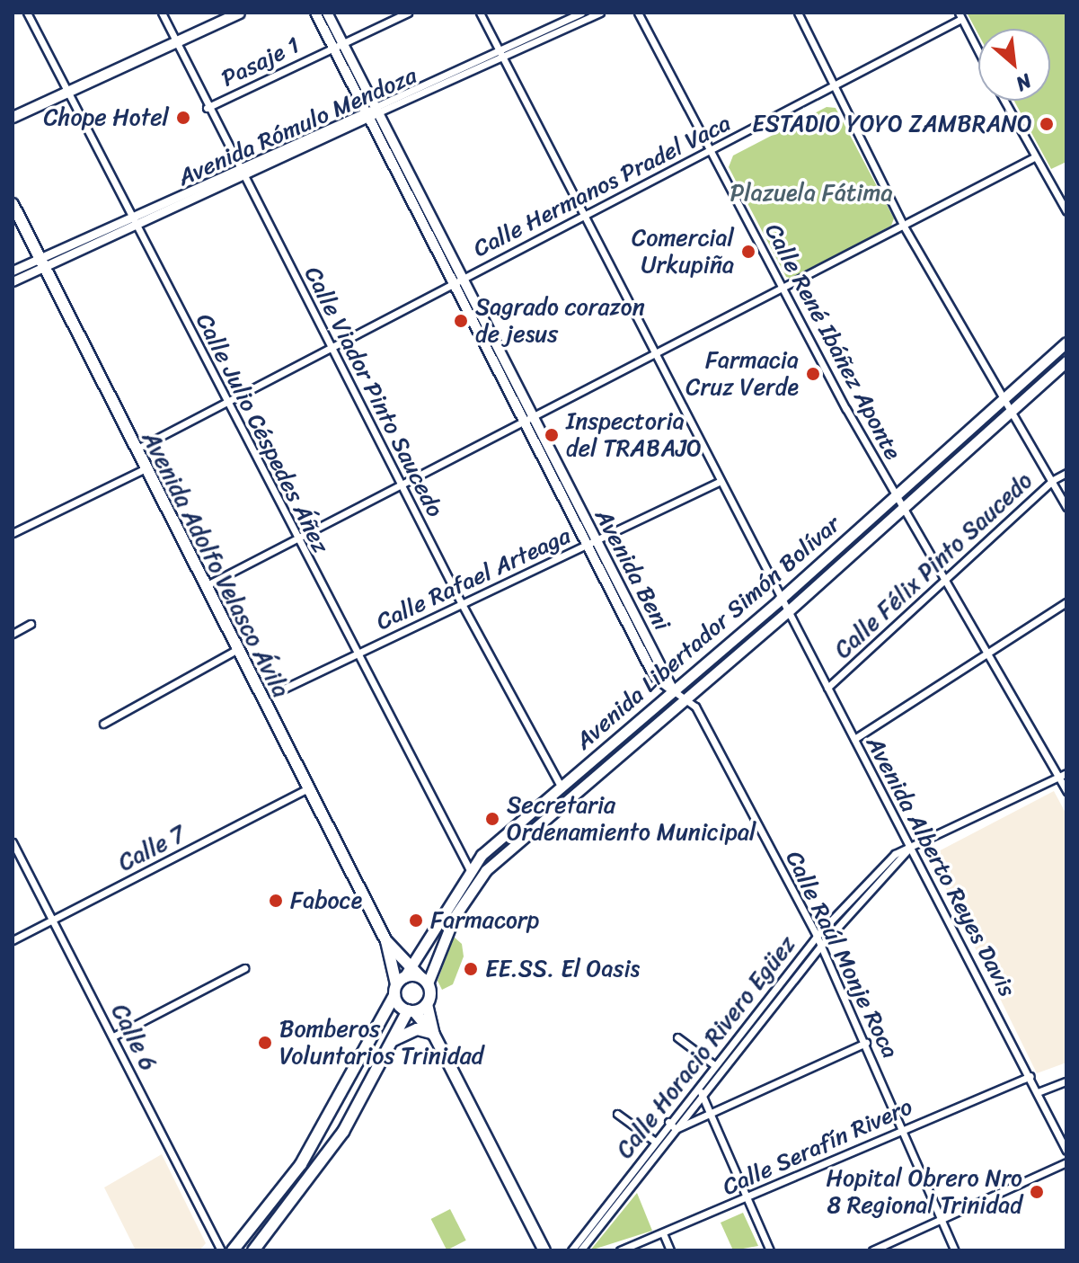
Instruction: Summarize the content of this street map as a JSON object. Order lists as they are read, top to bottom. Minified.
{"streets":{"highway":["Avenida Adolfo Velasco Ávila"],"main road":["Avenida Beni","Avenida Libertador Simón Bolívar"],"street":["Pasaje 1","Avenida Rómulo Mendoza","Calle Hermanos Pradel Vaca","Calle René Ibáñez Aponte","Calle Viador Pinto Saucedo","Calle Julio Céspedes Áñez","Calle Félix Pinto Saucedo","Calle Rafael Arteaga","Calle 7","Avenida Alberto Reyes Davis","Calle Raúl Monje Roca","Calle 6","Calle Horacio Rivero Egüez","Calle Serafín Rivero"]},"crossings":[["Pasaje 1","Calle Viador Pinto Saucedo"],["Pasaje 1","Avenida Beni"],["Avenida Rómulo Mendoza","Calle Viador Pinto Saucedo"],["Avenida Rómulo Mendoza","Calle Julio Céspedes Áñez"],["Avenida Rómulo Mendoza","Avenida Adolfo Velasco Ávila"],["Avenida Rómulo Mendoza","Avenida Beni"],["Avenida Rómulo Mendoza","Avenida Alberto Reyes Davis"],["Calle Hermanos Pradel Vaca","Calle René Ibáñez Aponte"],["Calle Hermanos Pradel Vaca","Calle Viador Pinto Saucedo"],["Calle Hermanos Pradel Vaca","Calle Julio Céspedes Áñez"],["Calle Hermanos Pradel Vaca","Avenida Adolfo Velasco Ávila"],["Calle Hermanos Pradel Vaca","Avenida Beni"],["Calle Hermanos Pradel Vaca","Avenida Alberto Reyes Davis"],["Calle René Ibáñez Aponte","Calle Félix Pinto Saucedo"],["Calle René Ibáñez Aponte","Avenida Libertador Simón Bolívar"],["Calle René Ibáñez Aponte","Calle Horacio Rivero Egüez"],["Calle Viador Pinto Saucedo","Calle Rafael Arteaga"],["Calle Viador Pinto Saucedo","Avenida Libertador Simón Bolívar"],["Calle Julio Céspedes Áñez","Calle Rafael Arteaga"],["Calle Julio Céspedes Áñez","Avenida Libertador Simón Bolívar"],["Avenida Adolfo Velasco Ávila","Avenida Libertador Simón Bolívar"],["Avenida Adolfo Velasco Ávila","Calle 7"],["Calle Félix Pinto Saucedo","Avenida Alberto Reyes Davis"],["Avenida Beni","Calle Rafael Arteaga"],["Avenida Beni","Avenida Libertador Simón Bolívar"],["Calle Rafael Arteaga","Avenida Alberto Reyes Davis"],["Avenida Libertador Simón Bolívar","Avenida Alberto Reyes Davis"],["Avenida Libertador Simón Bolívar","Calle Raúl Monje Roca"],["Calle 7","Calle 6"],["Avenida Alberto Reyes Davis","Calle Horacio Rivero Egüez"],["Avenida Alberto Reyes Davis","Calle Serafín Rivero"],["Calle Raúl Monje Roca","Calle Horacio Rivero Egüez"],["Calle Raúl Monje Roca","Calle Serafín Rivero"]],"parks":["Plazuela Fátima"],"places":["Chope Hotel","ESTADIO YOYO ZAMBRANO","Comercial Urkupiña","Sagrado corazon de jesus","Farmacia Cruz Verde","Inspectoria del TRABAJO","Secretaria Ordenamiento Municipal","Faboce","Farmacorp","EE.SS. El Oasis","Bomberos Voluntarios Trinidad","Hopital Obrero Nro 8 Regional Trinidad"],"north":"bottom right"}
